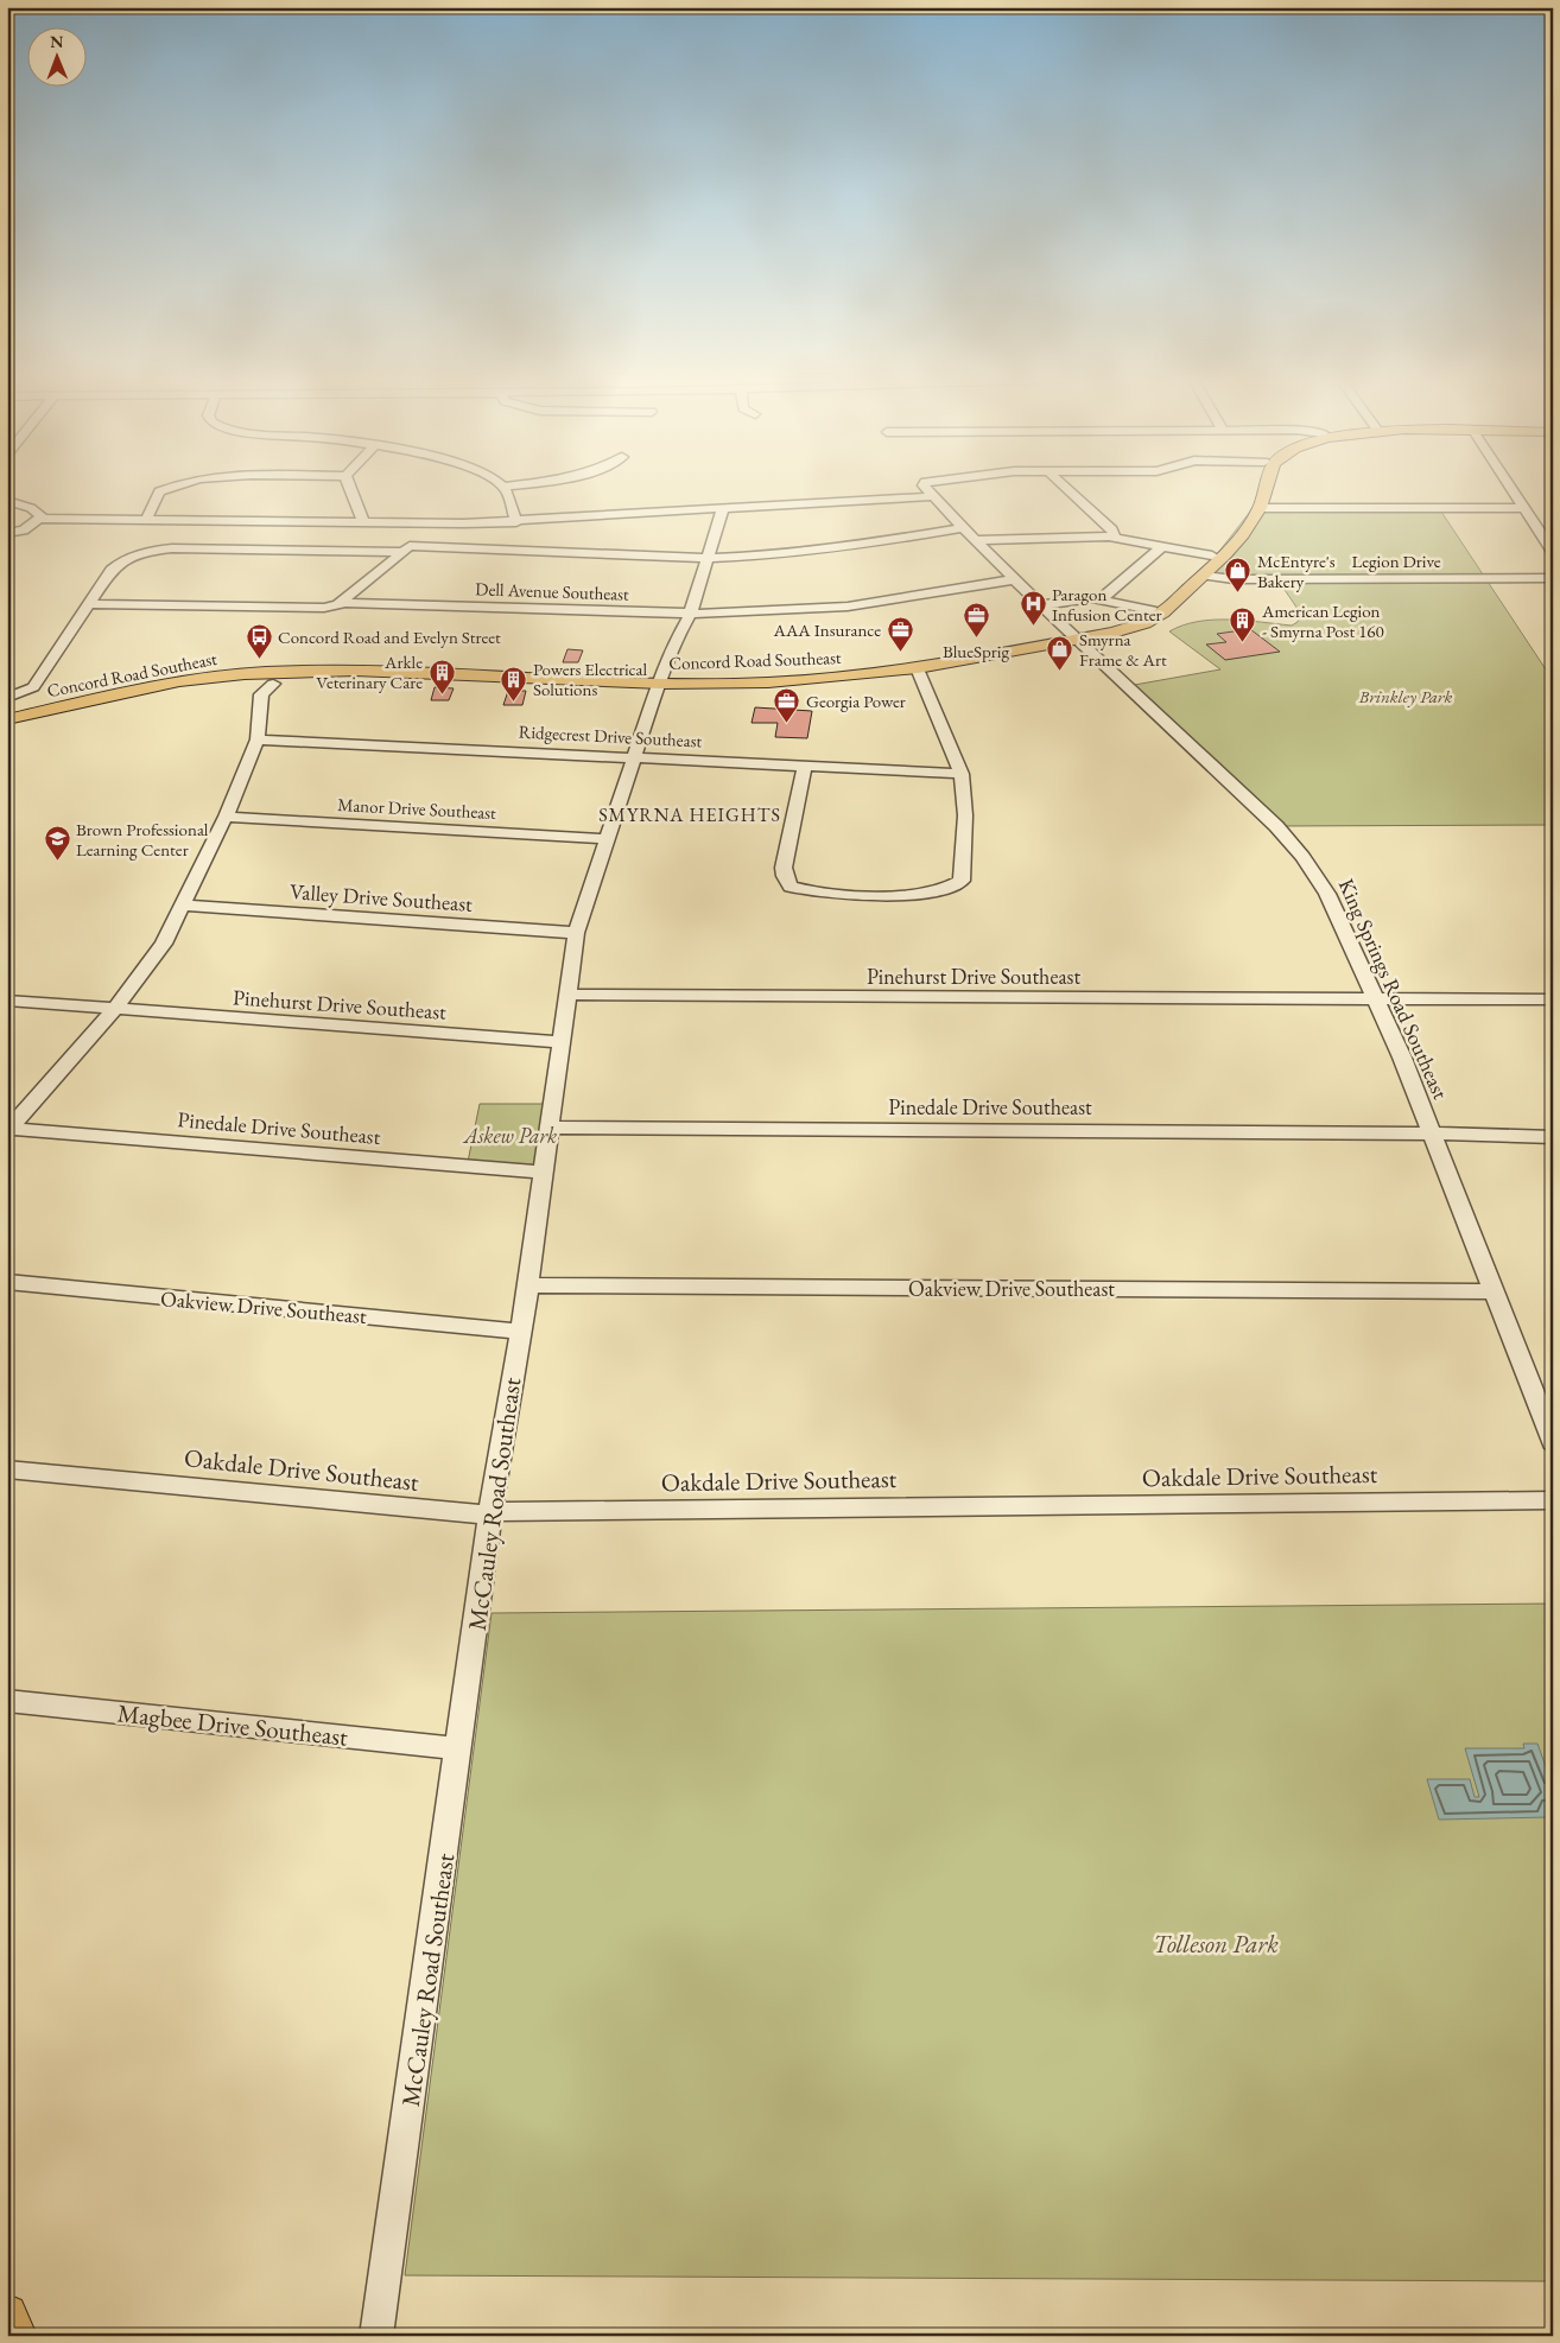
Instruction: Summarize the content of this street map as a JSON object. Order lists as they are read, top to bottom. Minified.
{"streets":{"main road":["Concord Road Southeast"],"street":["Legion Drive","Dell Avenue Southeast","Ridgecrest Drive Southeast","Manor Drive Southeast","Valley Drive Southeast","Pinehurst Drive Southeast","King Springs Road Southeast","Pinedale Drive Southeast","Oakview Drive Southeast","Oakdale Drive Southeast","McCauley Road Southeast","Magbee Drive Southeast"]},"crossings":[["Legion Drive","Concord Road Southeast"],["Dell Avenue Southeast","McCauley Road Southeast"],["Concord Road Southeast","King Springs Road Southeast"],["Concord Road Southeast","McCauley Road Southeast"],["Ridgecrest Drive Southeast","McCauley Road Southeast"],["Manor Drive Southeast","McCauley Road Southeast"],["Valley Drive Southeast","McCauley Road Southeast"],["Pinehurst Drive Southeast","King Springs Road Southeast"],["Pinehurst Drive Southeast","McCauley Road Southeast"],["King Springs Road Southeast","Pinedale Drive Southeast"],["King Springs Road Southeast","Oakview Drive Southeast"],["Pinedale Drive Southeast","McCauley Road Southeast"],["Oakview Drive Southeast","McCauley Road Southeast"],["Oakdale Drive Southeast","McCauley Road Southeast"],["McCauley Road Southeast","Magbee Drive Southeast"]],"districts":["SMYRNA HEIGHTS"],"parks":["Brinkley Park","Askew Park","Tolleson Park"],"places":{"shop":["McEntyre's Bakery","Smyrna Frame & Art"],"hospital":["Paragon Infusion Center"],"office":["BlueSprig","AAA Insurance","Georgia Power"],"building":["American Legion - Smyrna Post 160","Arkle Veterinary Care","Powers Electrical Solutions"],"bus stop":["Concord Road and Evelyn Street"],"school or university":["Brown Professional Learning Center"]},"north":"top"}
